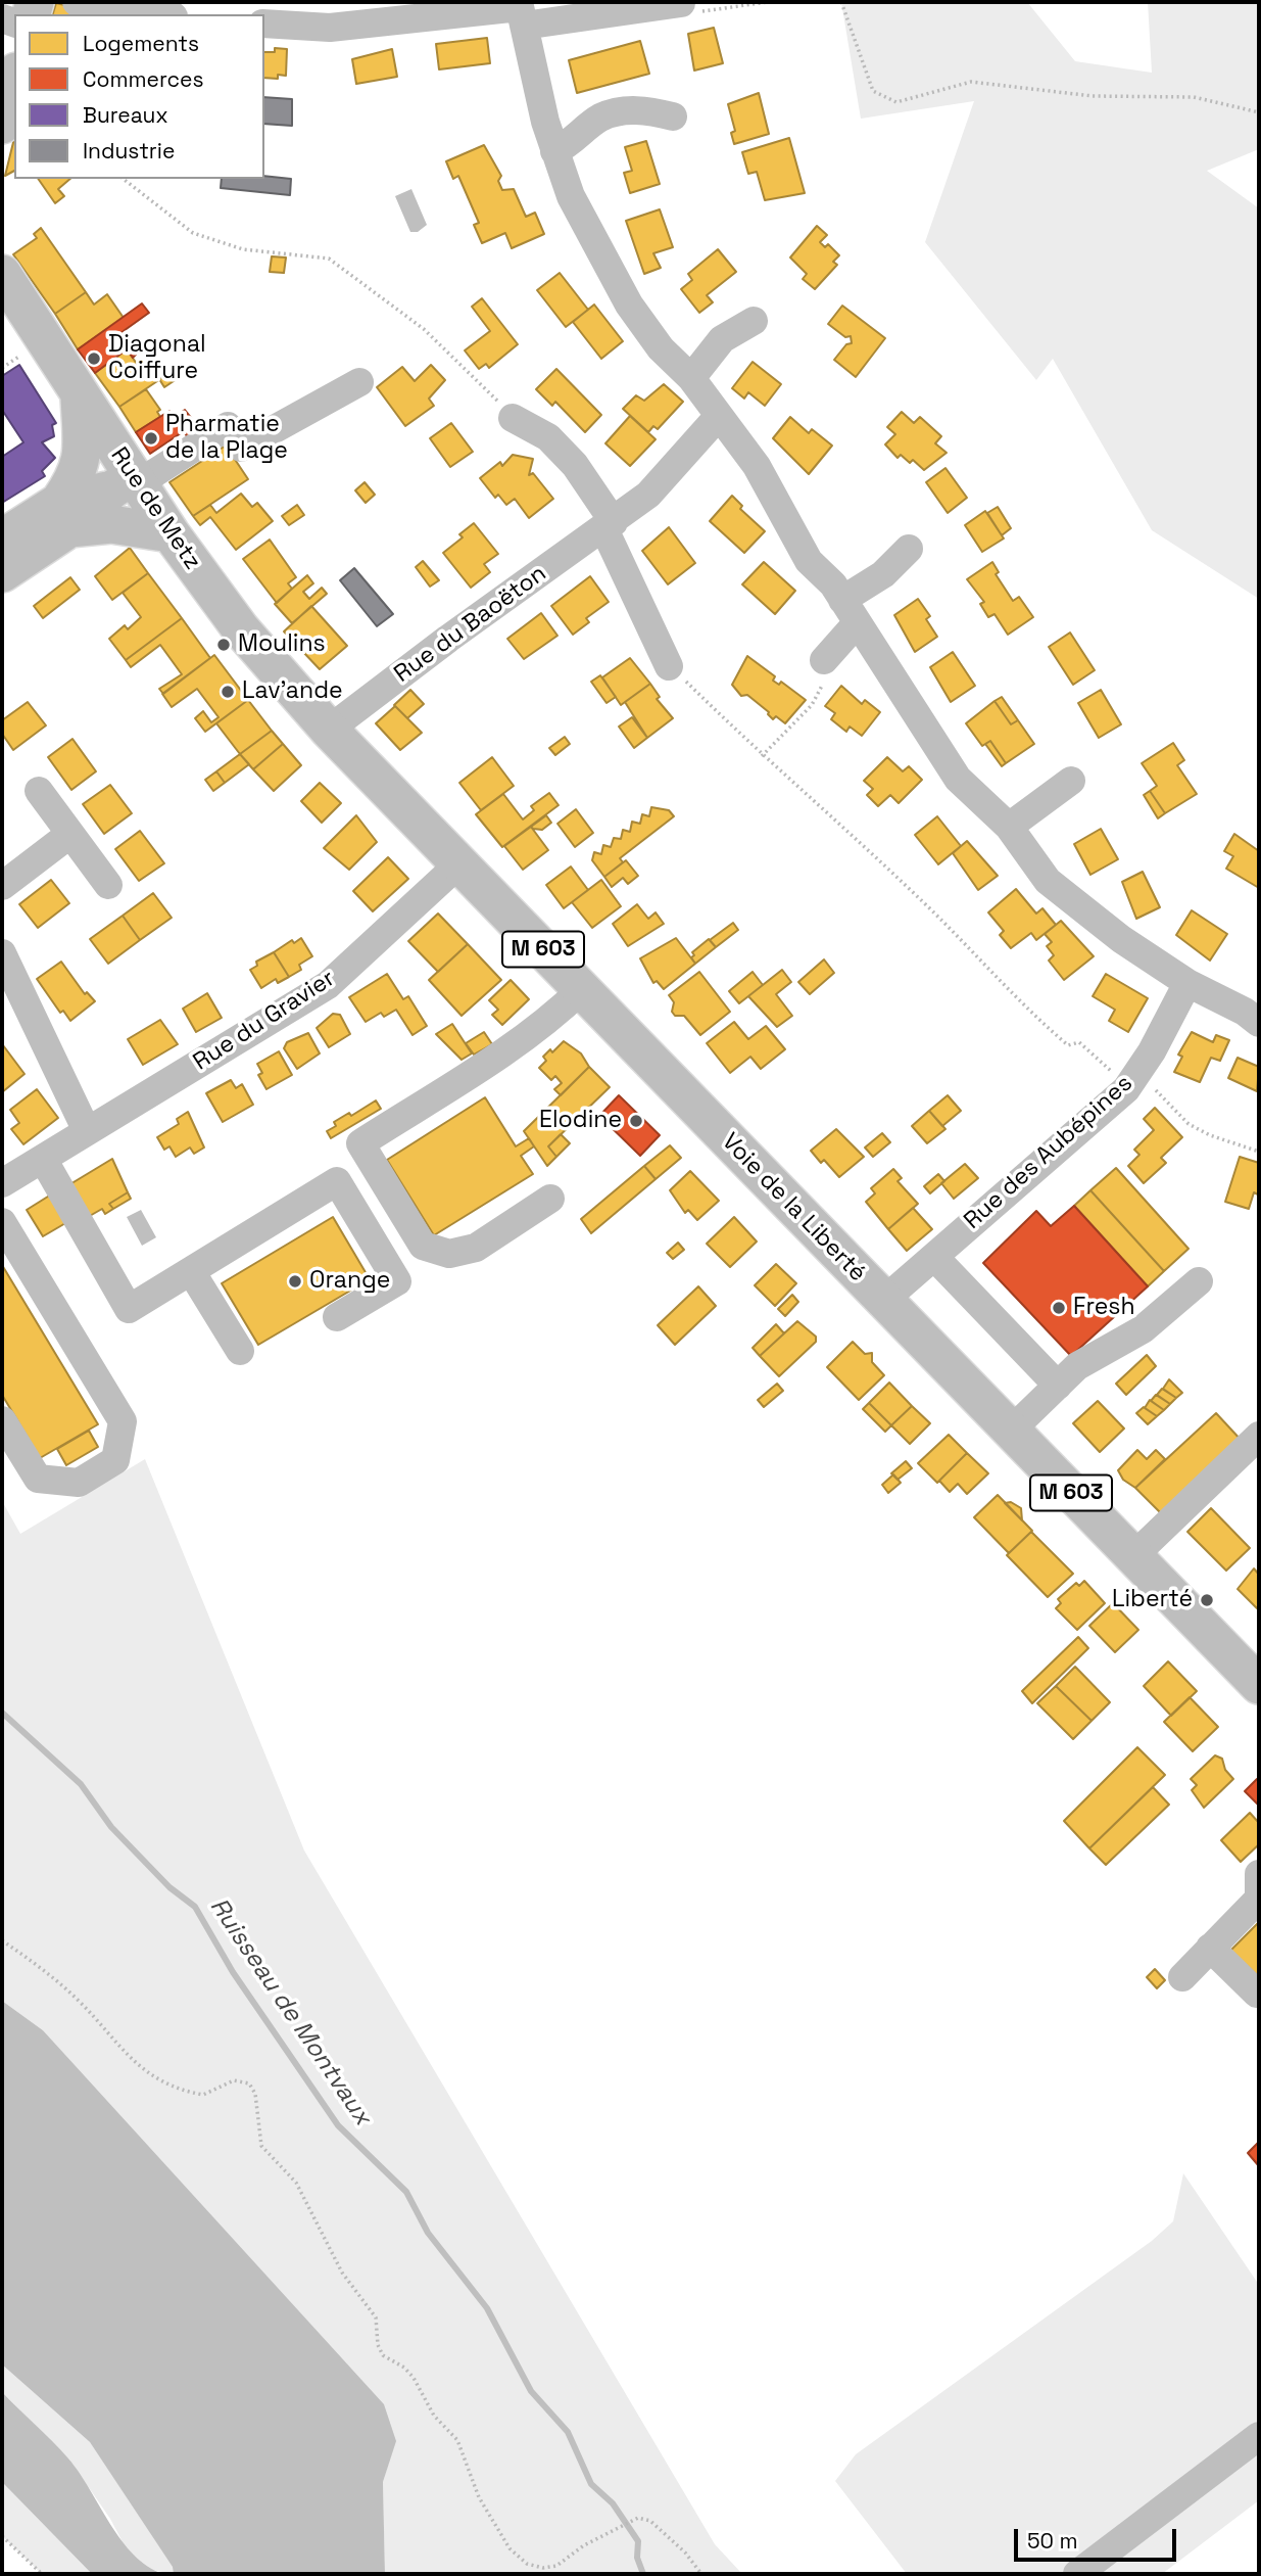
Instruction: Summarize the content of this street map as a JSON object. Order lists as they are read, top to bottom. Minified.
{"streets":{"main road":["Rue de Metz","M 603","Voie de la Liberté"],"street":["Rue du Baoëton","Rue du Gravier","Rue des Aubépines"]},"crossings":[["Rue de Metz","Rue du Baoëton"],["Rue de Metz","Voie de la Liberté"],["Rue du Baoëton","Voie de la Liberté"],["Rue du Gravier","Voie de la Liberté"],["Rue des Aubépines","Voie de la Liberté"]],"water":["Ruisseau de Montvaux"],"places":["Diagonal Coiffure","Pharmatie de la Plage","Moulins","Lav'ande","Elodine","Orange","Fresh","Liberté"],"legend":["Logements","Commerces","Bureaux","Industrie"],"scale_bar":"50 m"}
